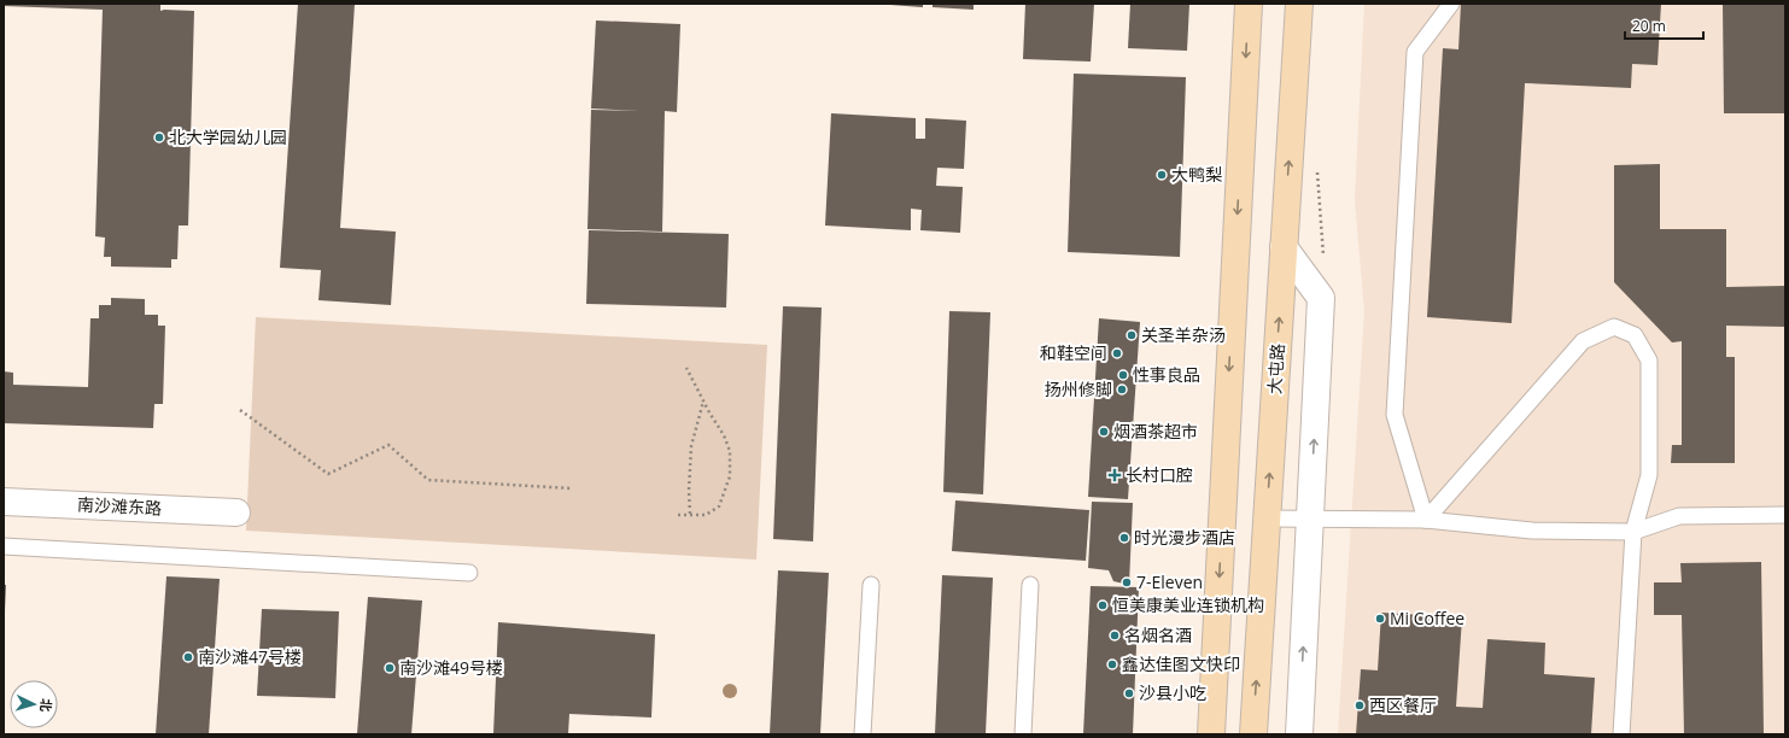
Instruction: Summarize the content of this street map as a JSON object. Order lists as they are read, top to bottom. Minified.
{"streets":{"main road":["大屯路"],"street":["南沙滩东路"]},"places":{"other":["北大学园幼儿园","大鸭梨","关圣羊杂汤","和鞋空间","性事良品","扬州修脚","烟酒茶超市","时光漫步酒店","7-Eleven","恒美康美业连锁机构","Mi Coffee","名烟名酒","南沙滩47号楼","鑫达佳图文快印","南沙滩49号楼","沙县小吃","西区餐厅"],"health":["长村口腔"]},"scale_bar":"20 m","north":"right"}
